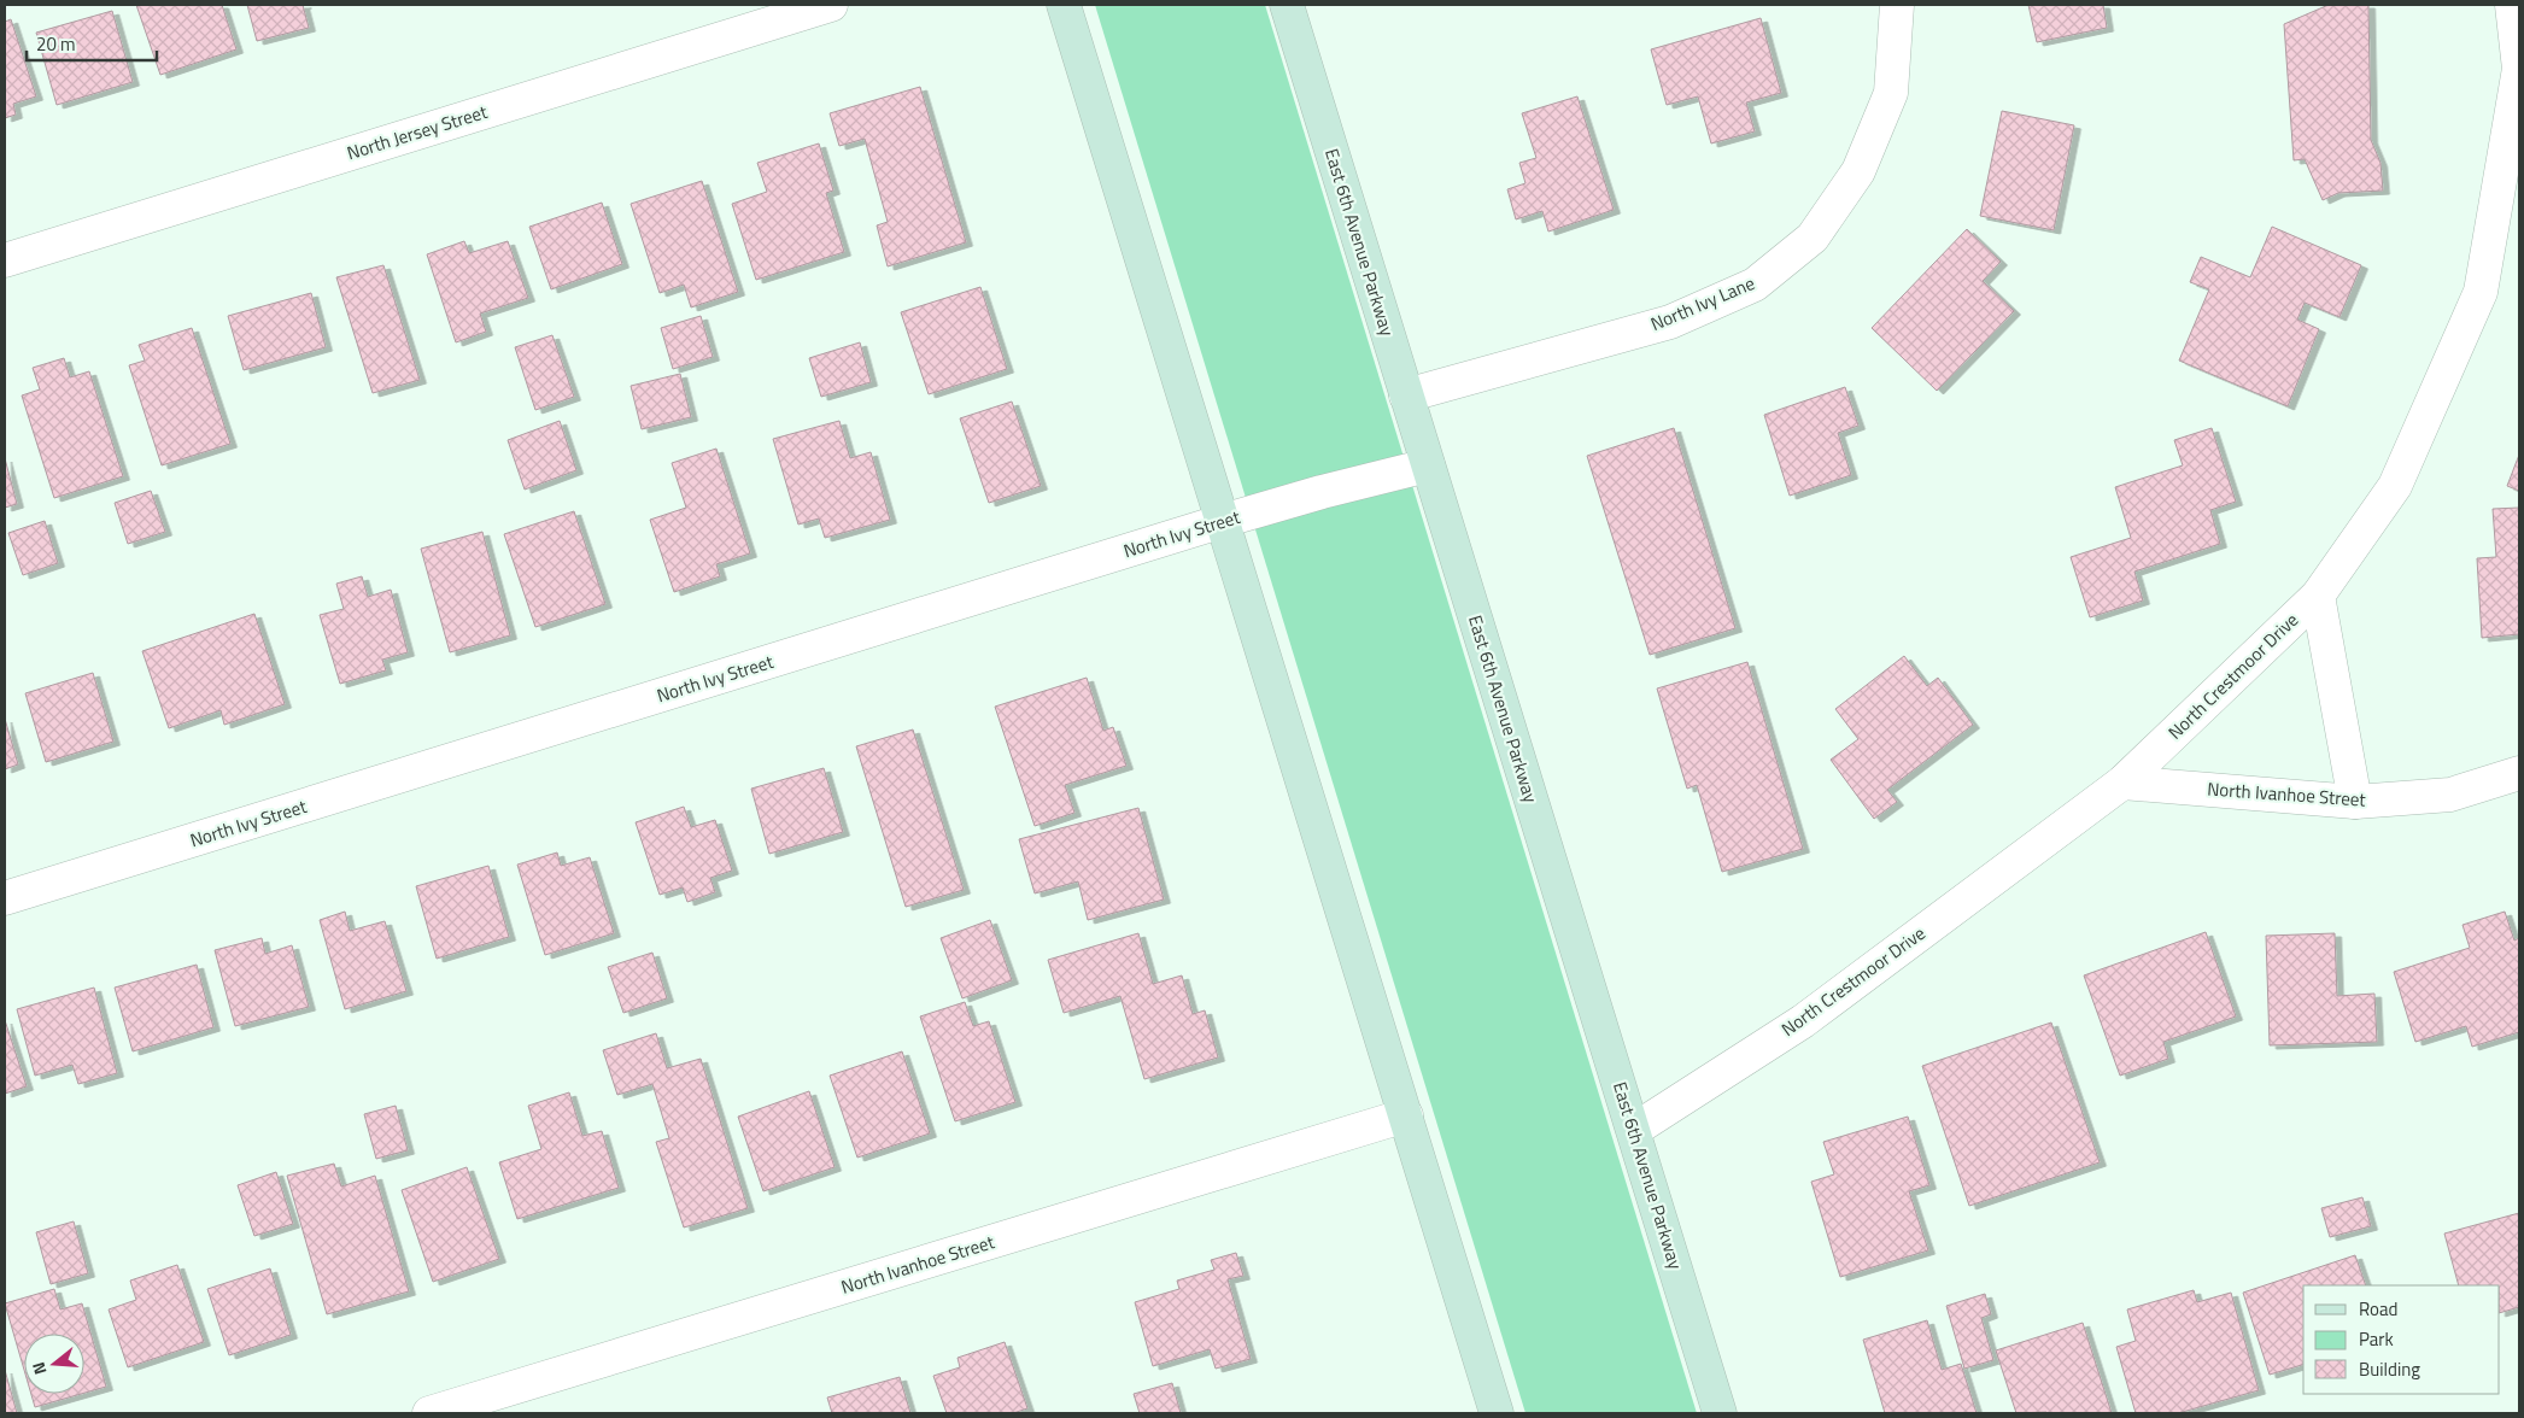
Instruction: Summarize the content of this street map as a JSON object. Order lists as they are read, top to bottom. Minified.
{"streets":{"main road":["East 6th Avenue Parkway"],"street":["North Jersey Street","North Ivy Lane","North Ivy Street","North Crestmoor Drive","North Ivanhoe Street"]},"crossings":[["East 6th Avenue Parkway","North Ivy Lane"],["East 6th Avenue Parkway","North Ivy Street"],["East 6th Avenue Parkway","North Crestmoor Drive"],["North Crestmoor Drive","North Ivanhoe Street"]],"legend":["Road","Park","Building"],"scale_bar":"20 m","north":"left"}
